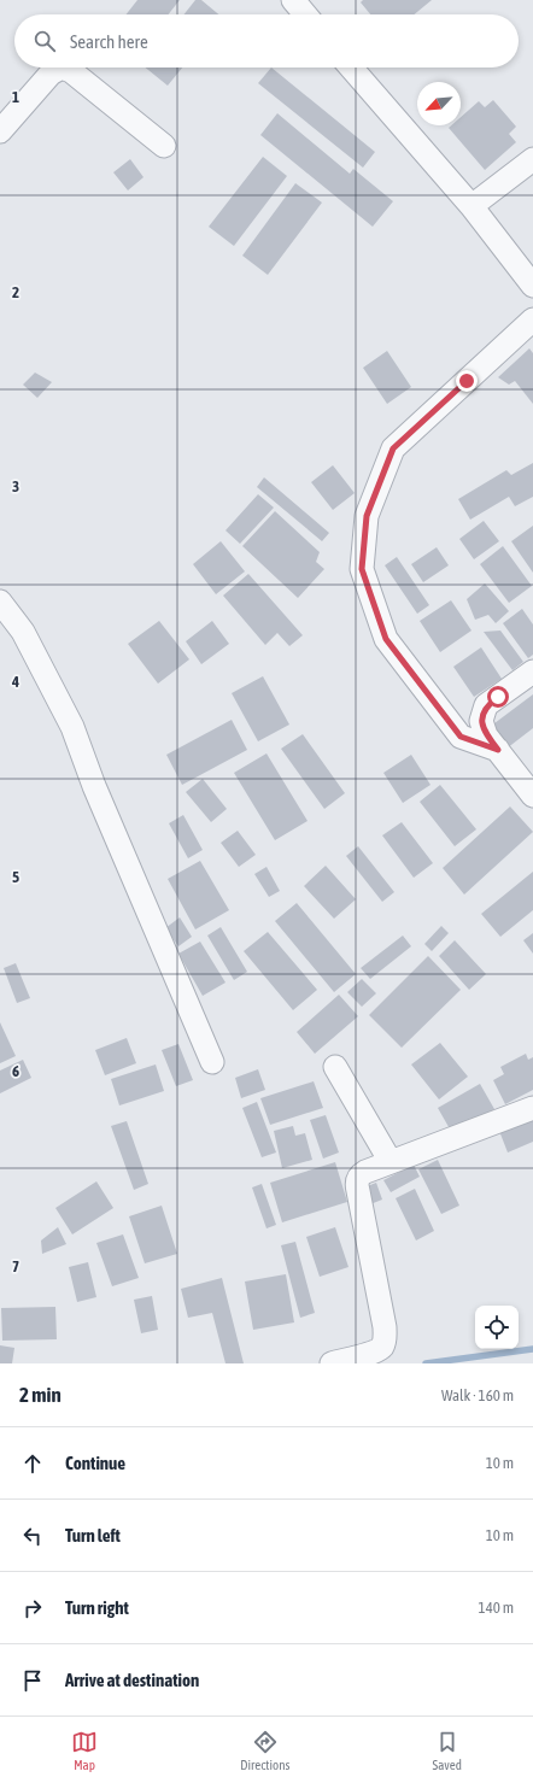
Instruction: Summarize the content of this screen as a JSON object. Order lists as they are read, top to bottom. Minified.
{"north":"bottom left","page":{"search":"Search here","heading":["2 min","Walk · 160 m"],"list":[["Continue","10 m"],["Turn left","10 m"],["Turn right","140 m"],"Arrive at destination"],"nav":["Map","Directions","Saved"]},"grid":{"rows":["1","2","3","4","5","6","7"]}}
